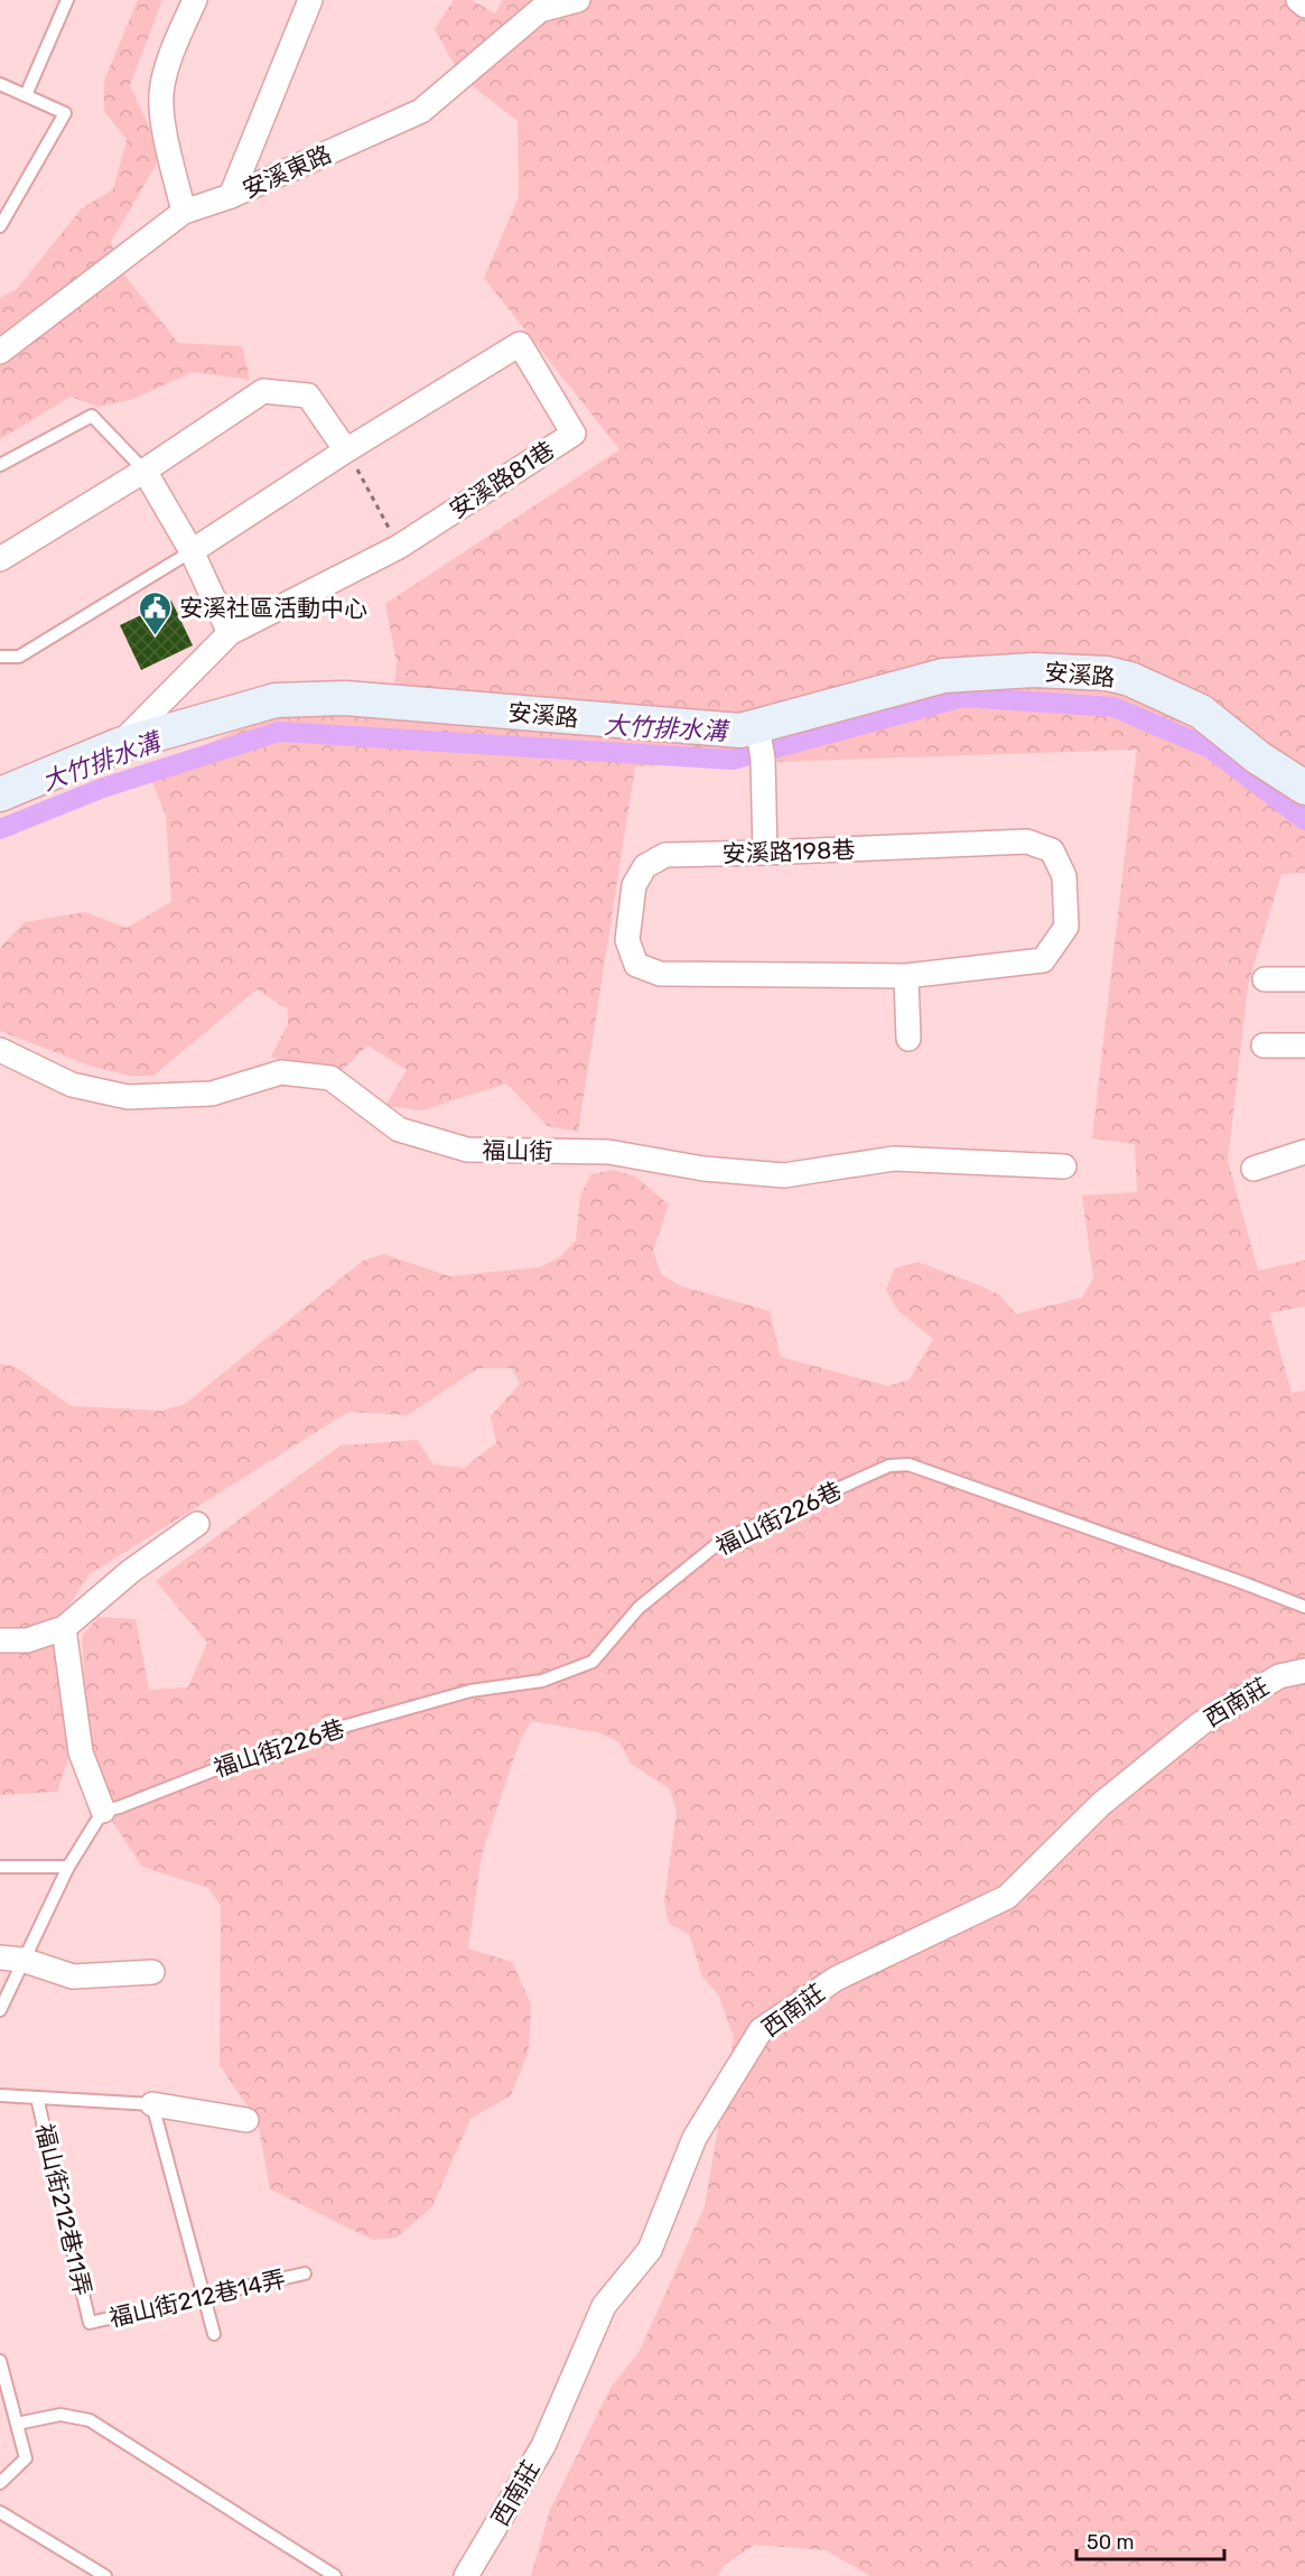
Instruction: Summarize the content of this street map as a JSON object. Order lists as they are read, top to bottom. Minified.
{"streets":{"street":["安溪東路","安溪路81巷","安溪路","安溪路198巷","福山街","西南莊"],"lane":["福山街226巷","福山街212巷11弄","福山街212巷14弄"]},"crossings":[["安溪路81巷","安溪路"],["福山街212巷11弄","福山街212巷14弄"]],"water":["大竹排水溝"],"places":{"public building":["安溪社區活動中心"]},"scale_bar":"50 m"}
